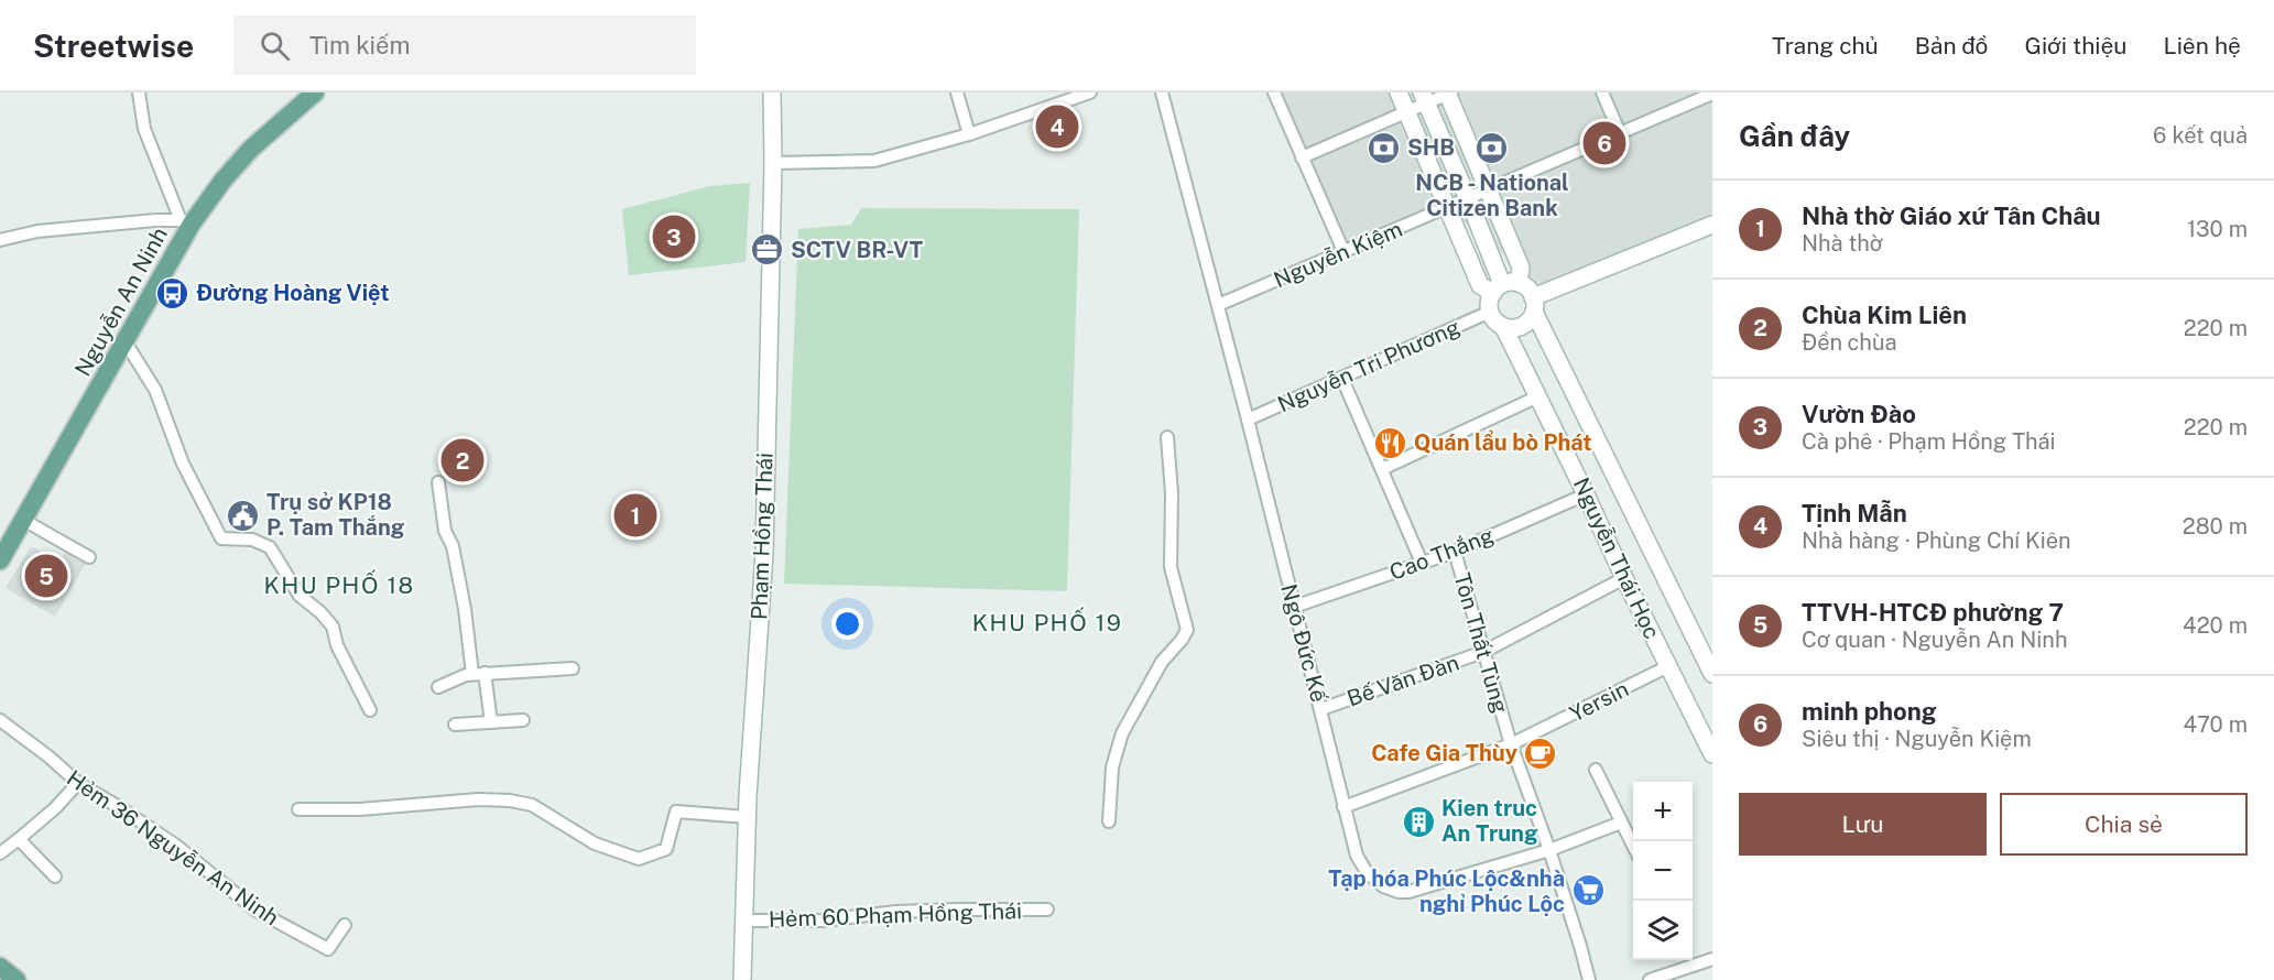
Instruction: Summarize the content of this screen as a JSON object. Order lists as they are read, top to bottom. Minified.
{"streets":{"main road":["Nguyễn An Ninh","Phạm Hồng Thái","Nguyễn Thái Học"],"street":["Nguyễn Kiệm","Nguyễn Tri Phương","Cao Thắng","Ngô Đức Kế","Tôn Thất Tùng","Bế Văn Đàn","Yersin","Hẻm 36 Nguyễn An Ninh","Hẻm 60 Phạm Hồng Thái"]},"crossings":[["Nguyễn Kiệm","Ngô Đức Kế"],["Nguyễn Tri Phương","Nguyễn Thái Học"],["Nguyễn Tri Phương","Ngô Đức Kế"],["Nguyễn Tri Phương","Tôn Thất Tùng"],["Phạm Hồng Thái","Hẻm 60 Phạm Hồng Thái"],["Cao Thắng","Nguyễn Thái Học"],["Cao Thắng","Ngô Đức Kế"],["Cao Thắng","Tôn Thất Tùng"],["Nguyễn Thái Học","Bế Văn Đàn"],["Nguyễn Thái Học","Yersin"],["Ngô Đức Kế","Tôn Thất Tùng"],["Ngô Đức Kế","Bế Văn Đàn"],["Ngô Đức Kế","Yersin"],["Tôn Thất Tùng","Bế Văn Đàn"],["Tôn Thất Tùng","Yersin"]],"districts":["KHU PHỐ 18","KHU PHỐ 19"],"places":{"bank":["SHB","NCB - National Citizen Bank"],"office":["SCTV BR-VT"],"bus stop":["Đường Hoàng Việt"],"restaurant":["Quán lẩu bò Phát"],"public building":["Trụ sở KP18 P. Tam Thắng"],"cafe":["Cafe Gia Thùy"],"building":["Kien truc An Trung"],"supermarket":["Tạp hóa Phúc Lộc&nhà nghỉ Phúc Lộc"]},"page":{"header":"Streetwise","search":"Tìm kiếm","nav":["Trang chủ","Bản đồ","Giới thiệu","Liên hệ"],"heading":["Gần đây","6 kết quả"],"pins":["4","6","3","2","1","5"],"list":[{"mark":"1","name":"Nhà thờ Giáo xứ Tân Châu","note":"Nhà thờ","value":"130 m"},{"mark":"2","name":"Chùa Kim Liên","note":"Đền chùa","value":"220 m"},{"mark":"3","name":"Vườn Đào","note":"Cà phê · Phạm Hồng Thái","value":"220 m"},{"mark":"4","name":"Tịnh Mẫn","note":"Nhà hàng · Phùng Chí Kiên","value":"280 m"},{"mark":"5","name":"TTVH-HTCĐ phường 7","note":"Cơ quan · Nguyễn An Ninh","value":"420 m"},{"mark":"6","name":"minh phong","note":"Siêu thị · Nguyễn Kiệm","value":"470 m"}],"buttons":["Lưu","Chia sẻ"],"map_buttons":["+","−"]}}
